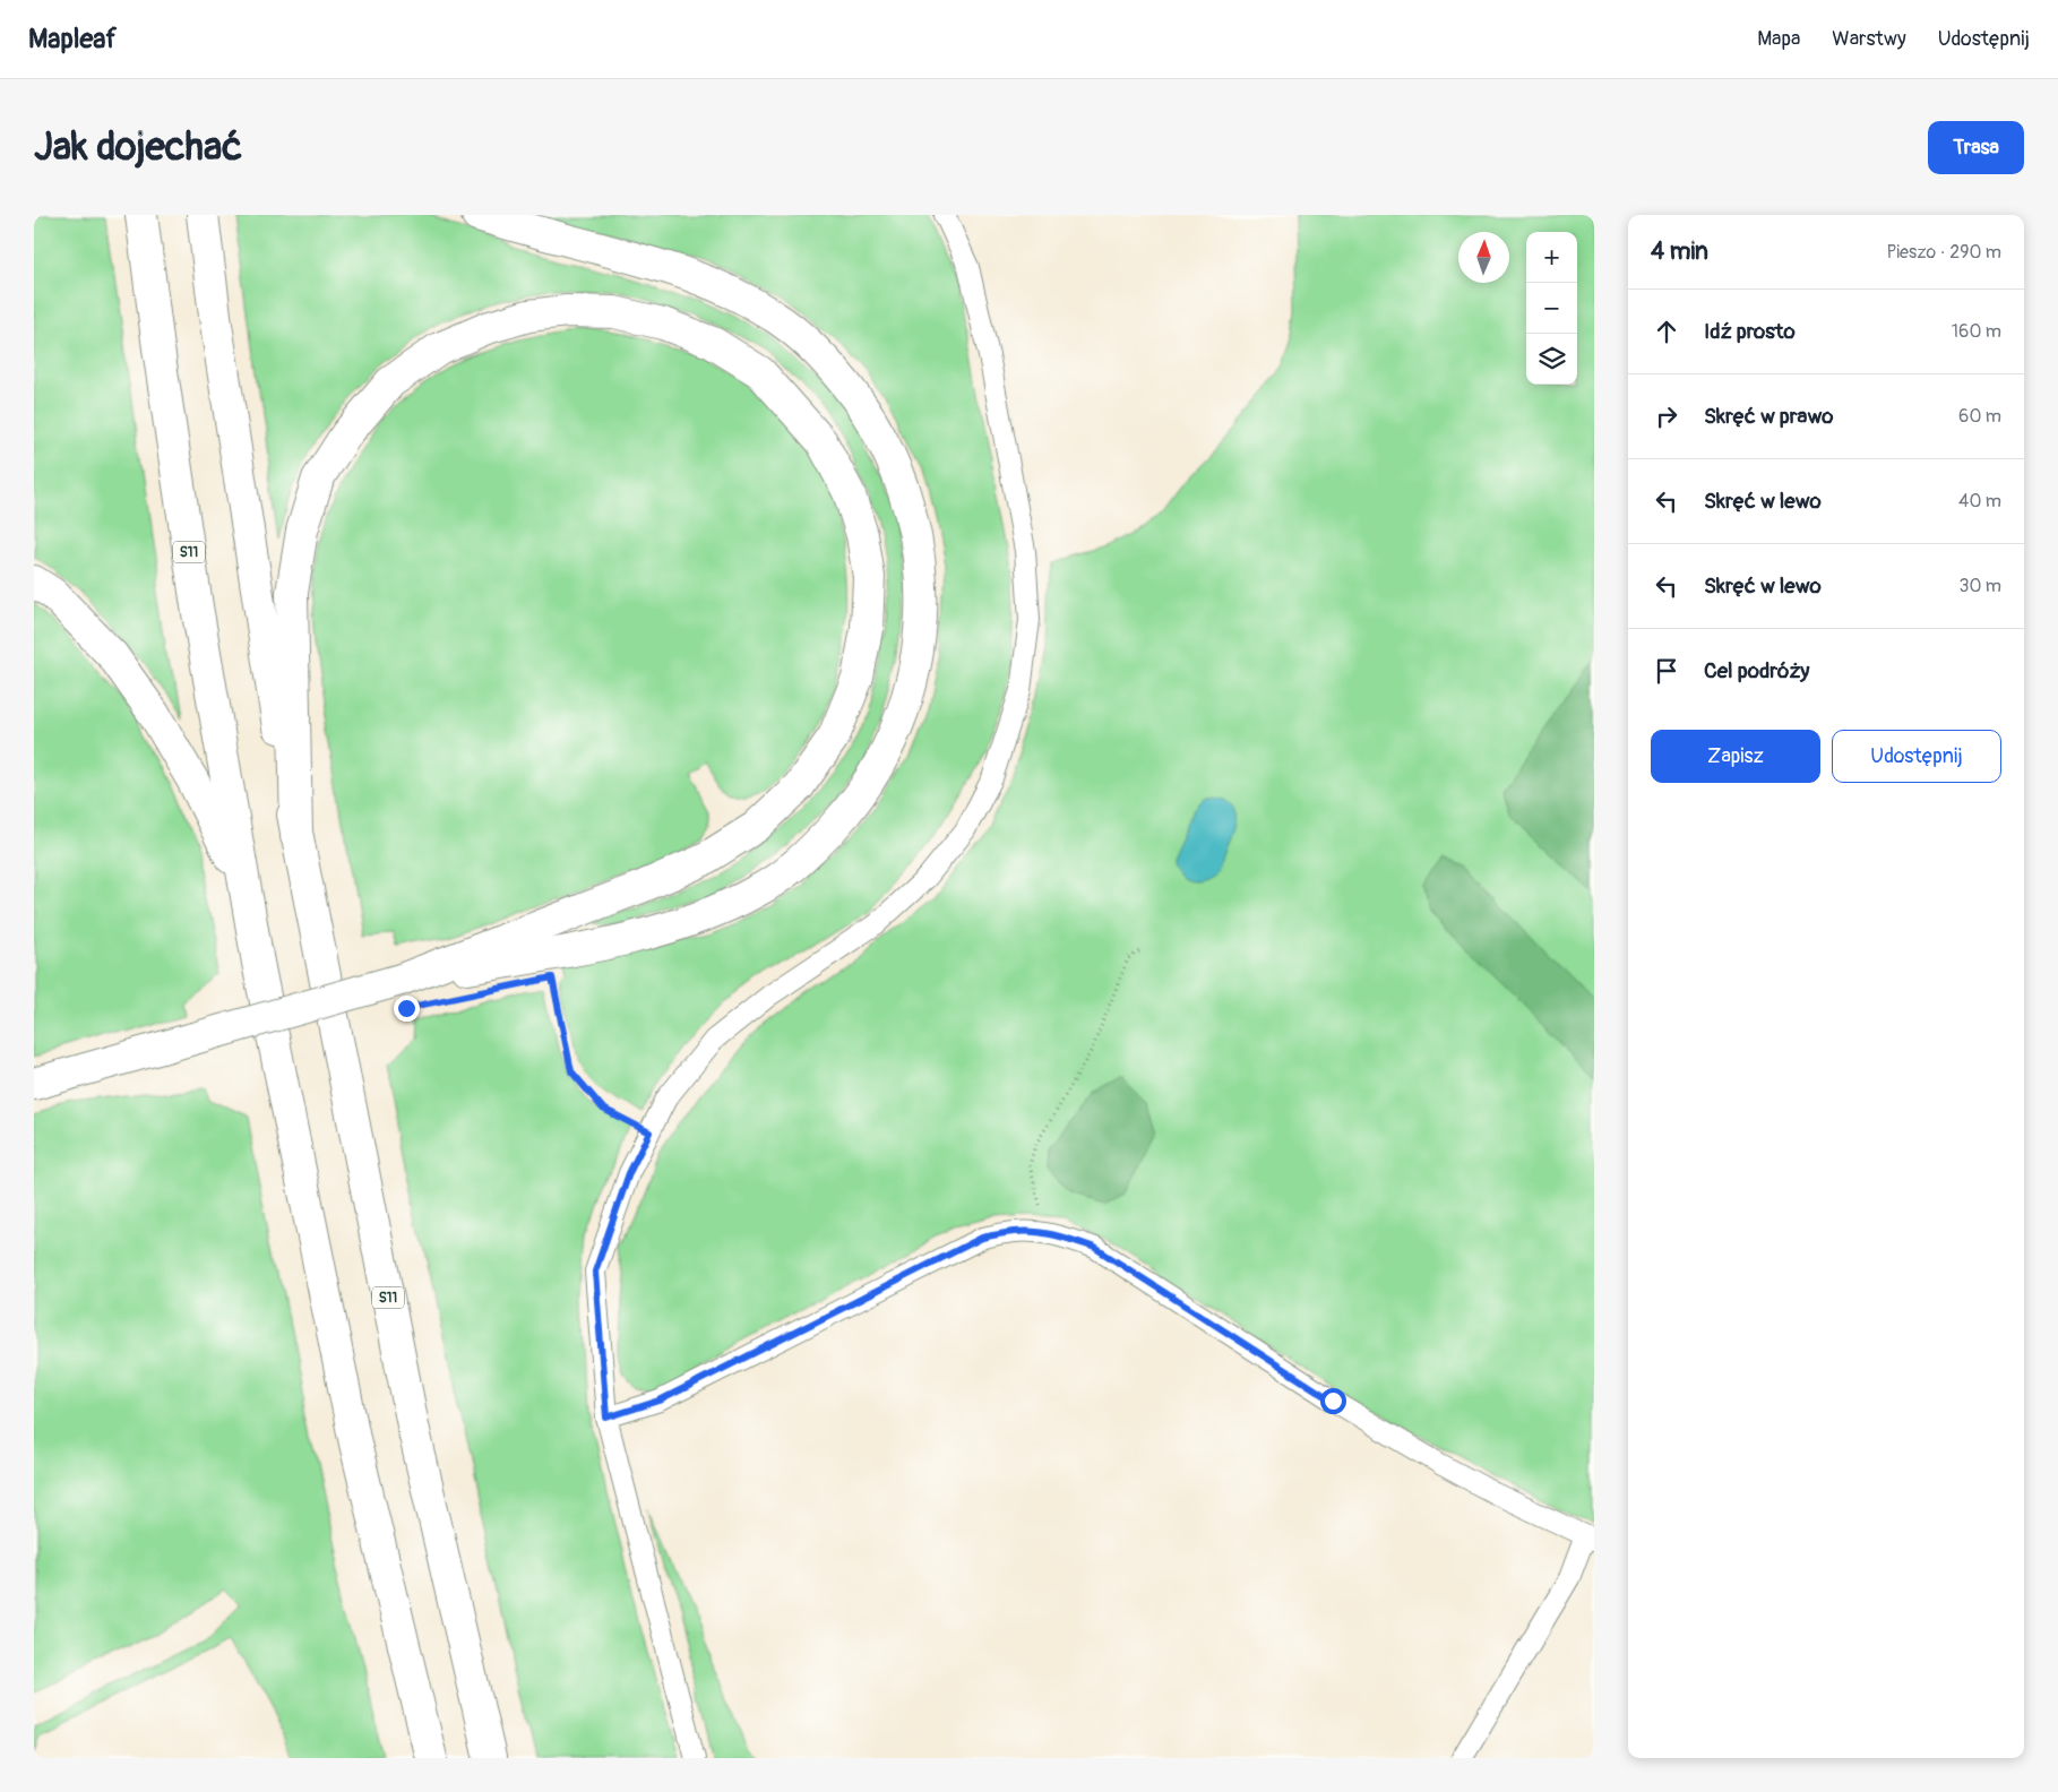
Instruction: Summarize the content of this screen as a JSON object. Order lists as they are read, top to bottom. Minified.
{"streets":{"highway":["S11"]},"north":"top","page":{"header":"Mapleaf","nav":["Mapa","Warstwy","Udostępnij"],"buttons":["Trasa",["Zapisz","Udostępnij"]],"title":"Jak dojechać","heading":["4 min","Pieszo · 290 m"],"map_buttons":["+","−"],"list":[["Idź prosto","160 m"],["Skręć w prawo","60 m"],["Skręć w lewo","40 m"],["Skręć w lewo","30 m"],"Cel podróży"]}}
